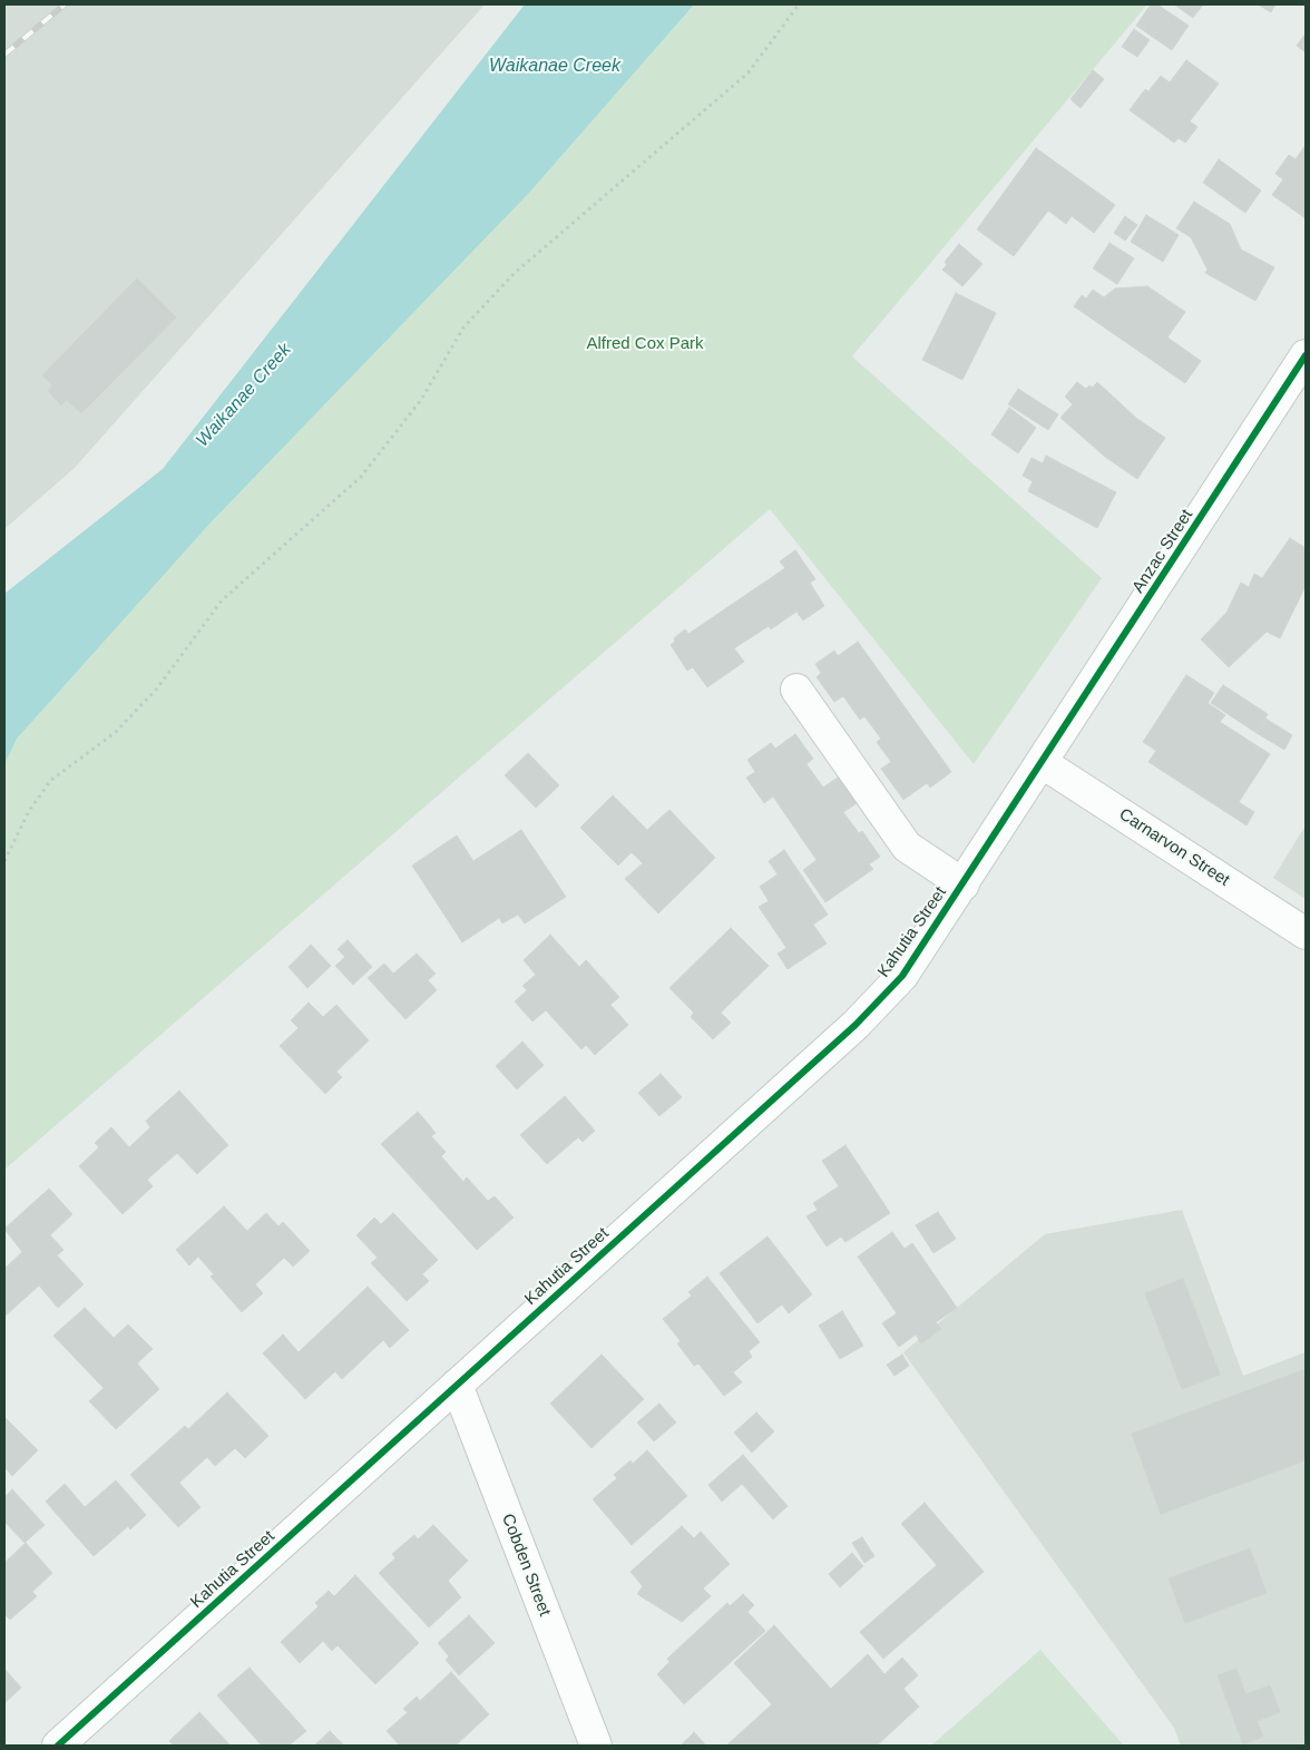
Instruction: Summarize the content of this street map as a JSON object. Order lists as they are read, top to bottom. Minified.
{"streets":{"street":["Anzac Street","Carnarvon Street","Kahutia Street","Cobden Street"]},"crossings":[["Anzac Street","Carnarvon Street"],["Anzac Street","Kahutia Street"],["Carnarvon Street","Kahutia Street"],["Kahutia Street","Cobden Street"]],"water":["Waikanae Creek"],"parks":["Alfred Cox Park"]}
